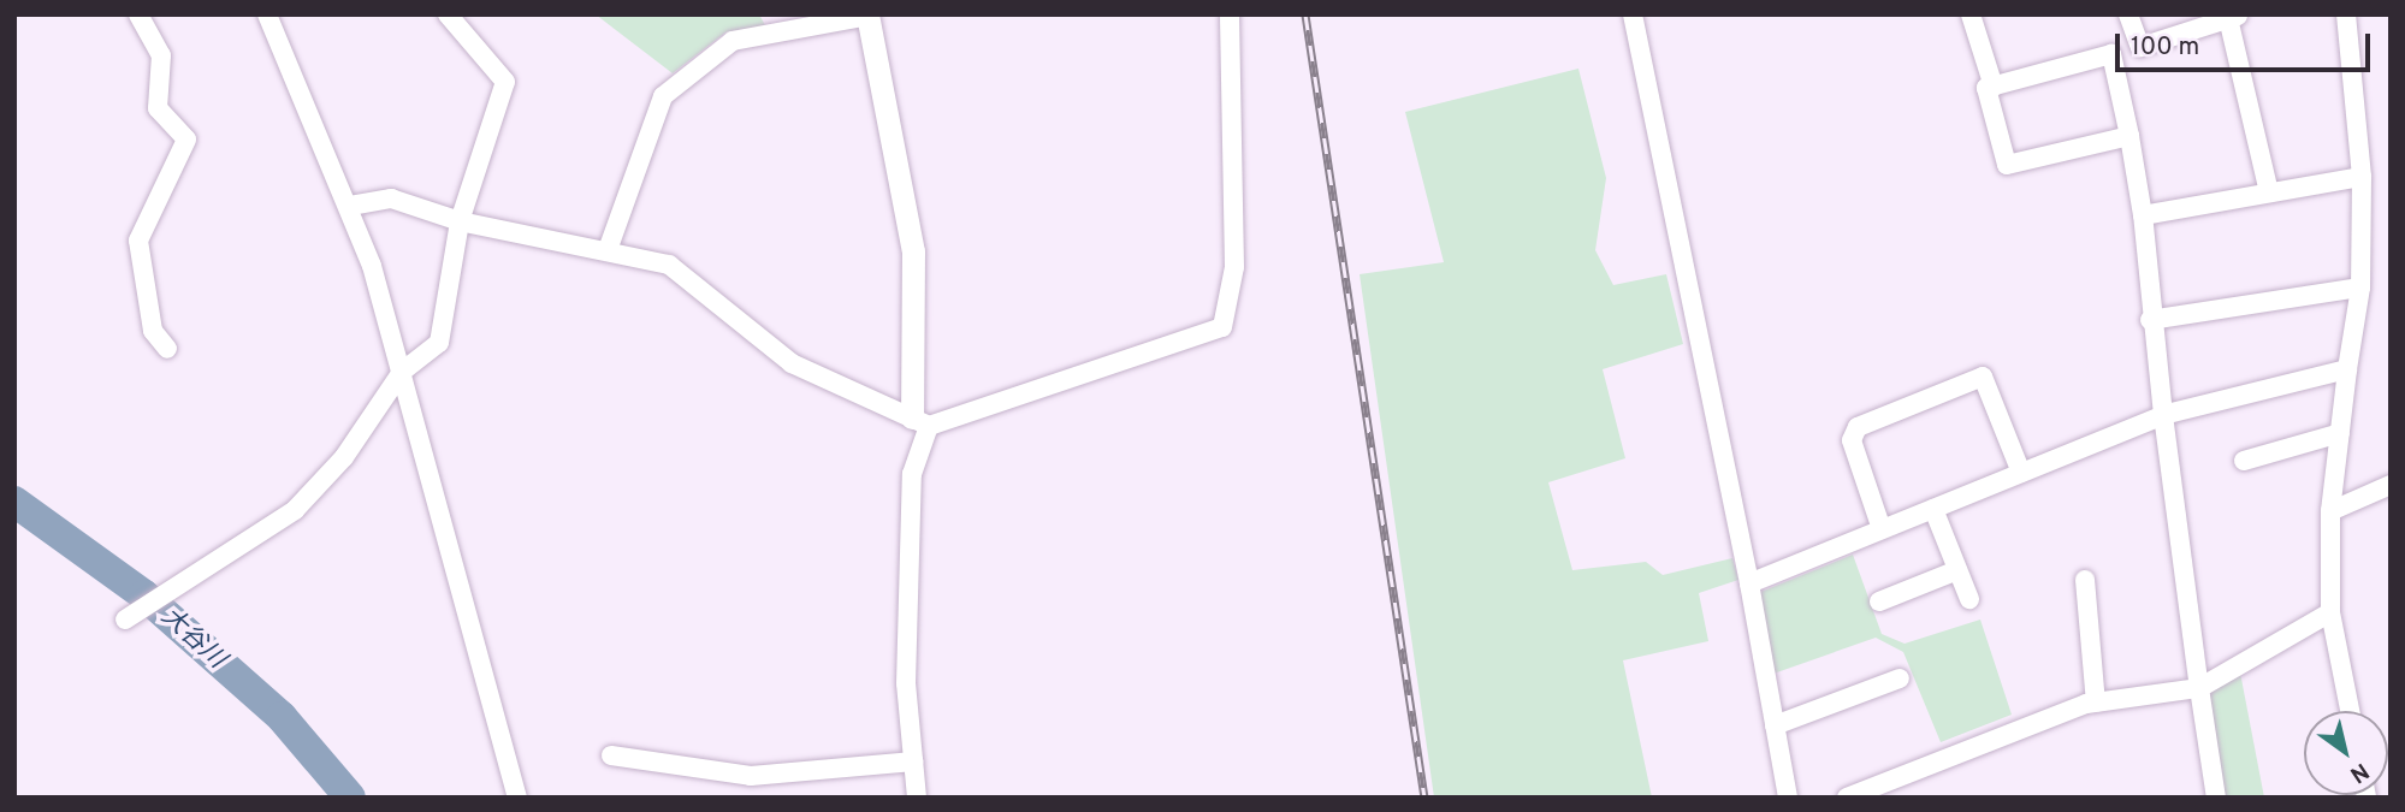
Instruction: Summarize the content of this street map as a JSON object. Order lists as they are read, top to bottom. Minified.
{"water":["大谷川"],"scale_bar":"100 m","north":"bottom right"}
